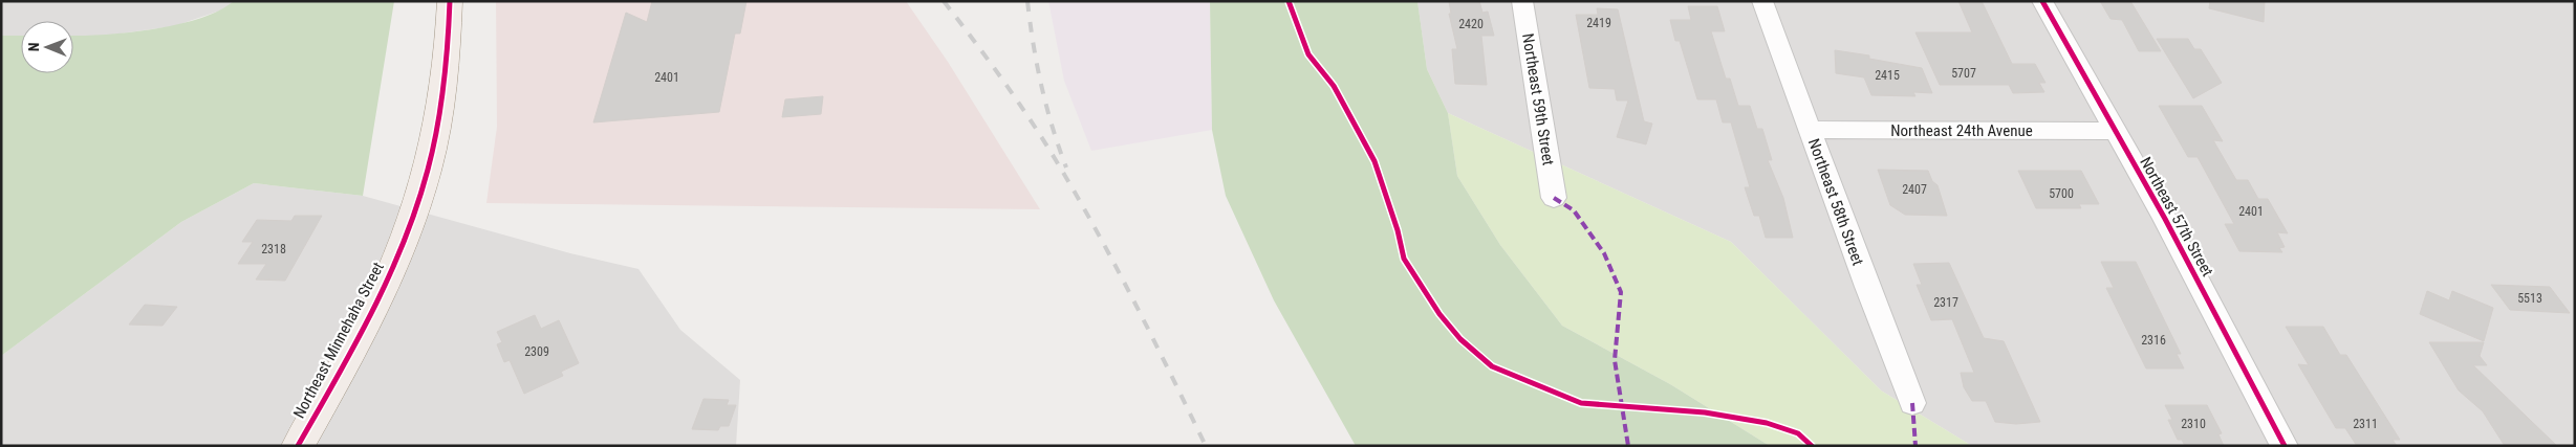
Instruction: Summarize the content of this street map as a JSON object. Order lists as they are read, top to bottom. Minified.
{"streets":{"main road":["Northeast Minnehaha Street"],"street":["Northeast 59th Street","Northeast 24th Avenue","Northeast 58th Street","Northeast 57th Street"]},"crossings":[["Northeast 24th Avenue","Northeast 58th Street"],["Northeast 24th Avenue","Northeast 57th Street"]],"house_numbers":["2419","2420","5707","2415","2401","2407","5700","2401","2318","5513","2317","2316","2309","2310","2311"],"north":"left"}
